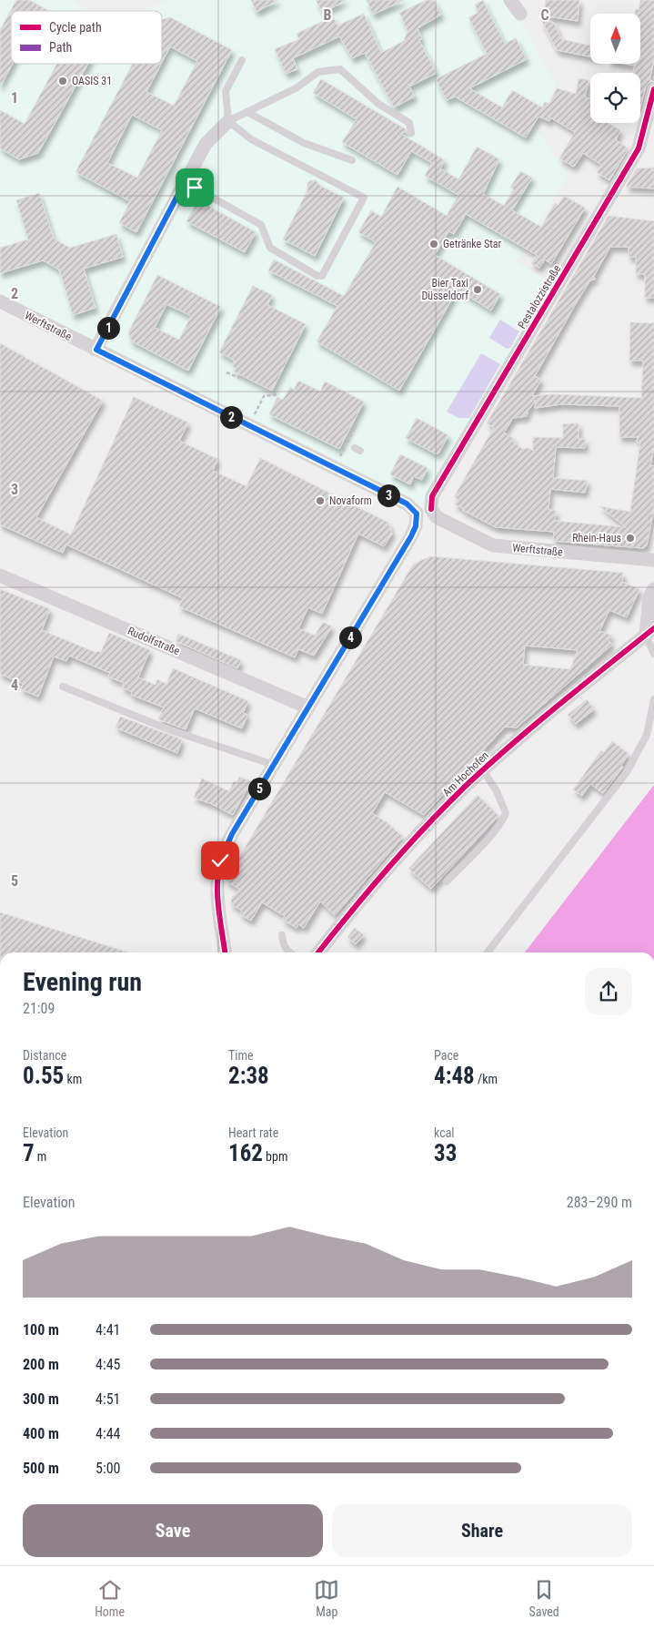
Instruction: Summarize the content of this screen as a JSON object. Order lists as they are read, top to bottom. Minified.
{"streets":{"street":["Pestalozzistraße","Werftstraße","Rudolfstraße","Am Hochofen"]},"crossings":[["Pestalozzistraße","Werftstraße"]],"places":["OASIS 31","Getränke Star","Bier Taxi Düsseldorf","Novaform","Rhein-Haus"],"legend":["Cycle path","Path"],"north":"top","page":{"pins":["1","2","3","4","5"],"heading":["Evening run","21:09"],"stats":[["Distance","0.55 km"],["Time","2:38"],["Pace","4:48 /km"],["Elevation","7 m"],["Heart rate","162 bpm"],["kcal","33"]],"chart":["Elevation","283–290 m"],"list":[{"name":"100 m","note":"4:41"},{"name":"200 m","note":"4:45"},{"name":"300 m","note":"4:51"},{"name":"400 m","note":"4:44"},{"name":"500 m","note":"5:00"}],"buttons":["Save","Share"],"tabs":["Home","Map","Saved"]},"grid":{"columns":["B","C"],"rows":["1","2","3","4","5"]}}
